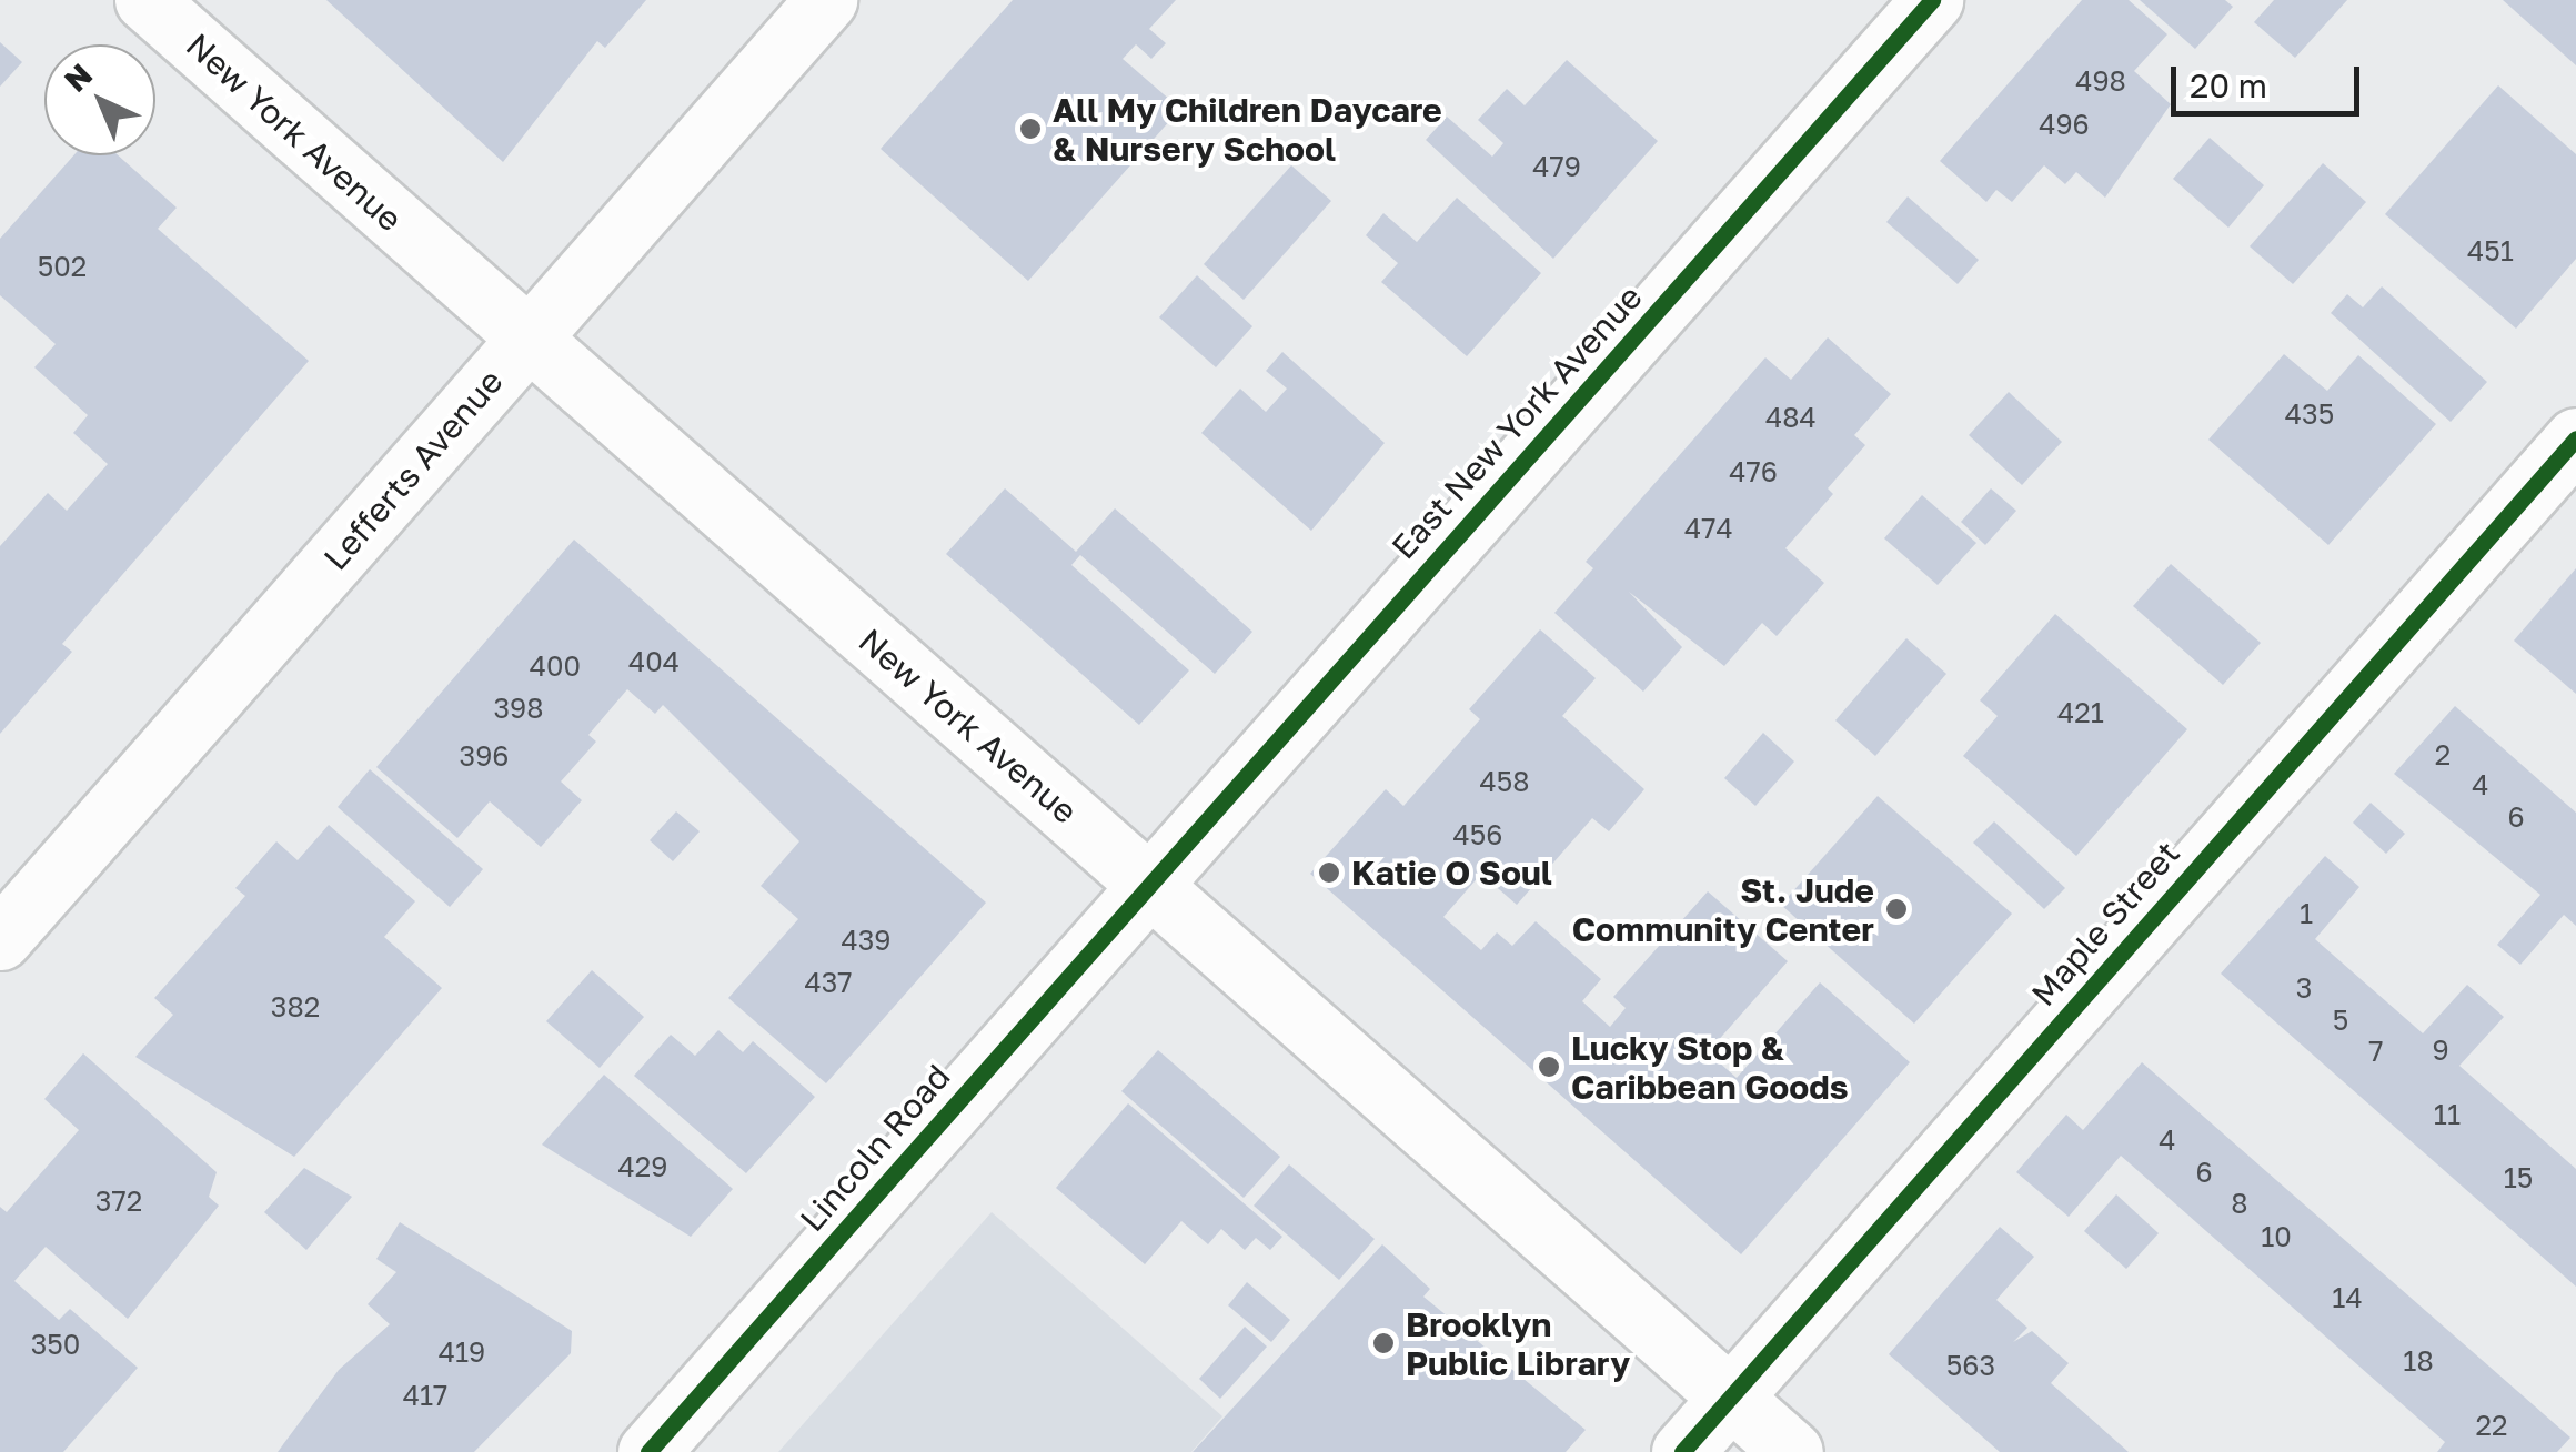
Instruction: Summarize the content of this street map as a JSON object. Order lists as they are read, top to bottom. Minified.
{"streets":{"street":["New York Avenue","East New York Avenue","Lefferts Avenue","Maple Street","Lincoln Road"]},"crossings":[["New York Avenue","East New York Avenue"],["New York Avenue","Lefferts Avenue"],["New York Avenue","Maple Street"],["New York Avenue","Lincoln Road"],["East New York Avenue","Lincoln Road"]],"places":["All My Children Daycare & Nursery School","Katie O Soul","St. Jude Community Center","Lucky Stop & Caribbean Goods","Brooklyn Public Library"],"house_numbers":["498","496","479","451","502","435","484","476","474","404","400","398","421","2","396","458","4","6","456","1","439","437","3","382","5","9","7","11","4","429","6","15","372","8","10","14","350","419","18","563","417","22"],"scale_bar":"20 m","north":"top left"}
